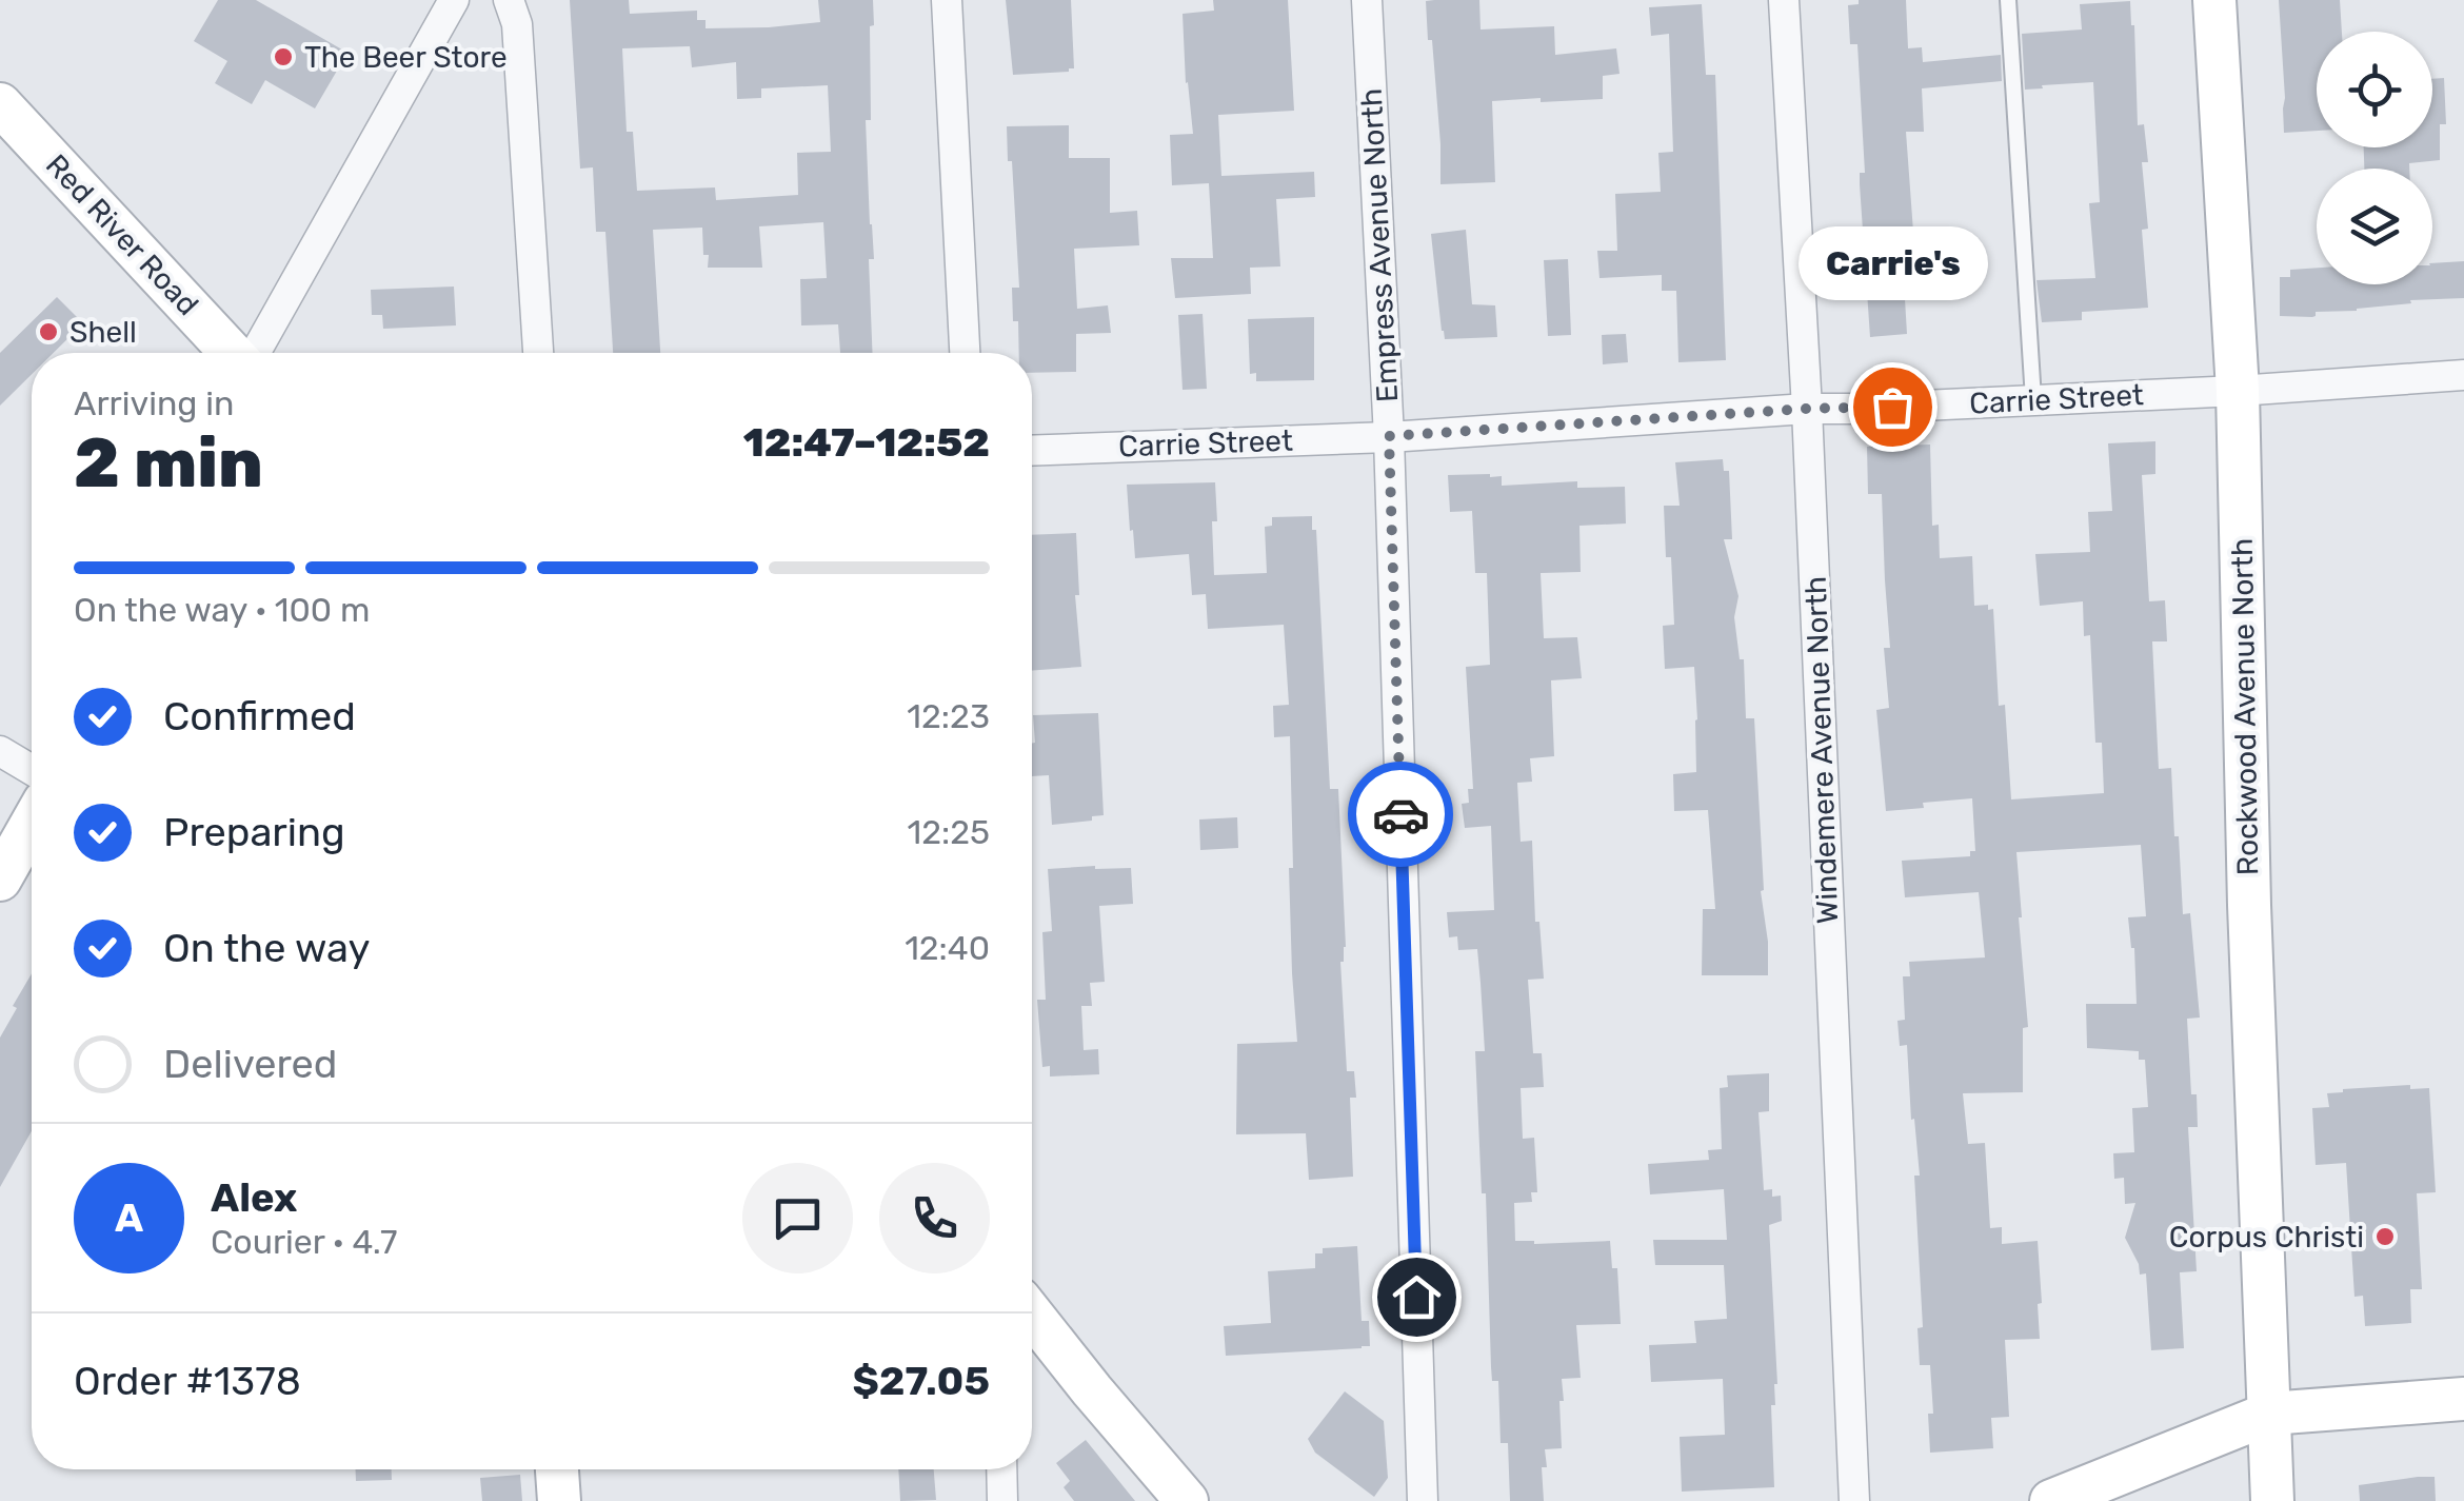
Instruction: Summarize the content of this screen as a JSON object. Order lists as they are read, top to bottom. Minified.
{"streets":{"street":["Red River Road","Empress Avenue North","Carrie Street","Rockwood Avenue North","Windemere Avenue North"]},"crossings":[["Empress Avenue North","Carrie Street"],["Carrie Street","Rockwood Avenue North"],["Carrie Street","Windemere Avenue North"]],"places":["The Beer Store","Shell","Carrie's","Corpus Christi"],"page":{"bubble":"Carrie's","heading":["2 min","Arriving in","12:47–12:52"],"panel":["Alex","Courier · 4.7","Order #1378","$27.05"],"bar":"On the way · 100 m","list":[["Confirmed","12:23"],["Preparing","12:25"],["On the way","12:40"],"Delivered"],"round":"A"}}
